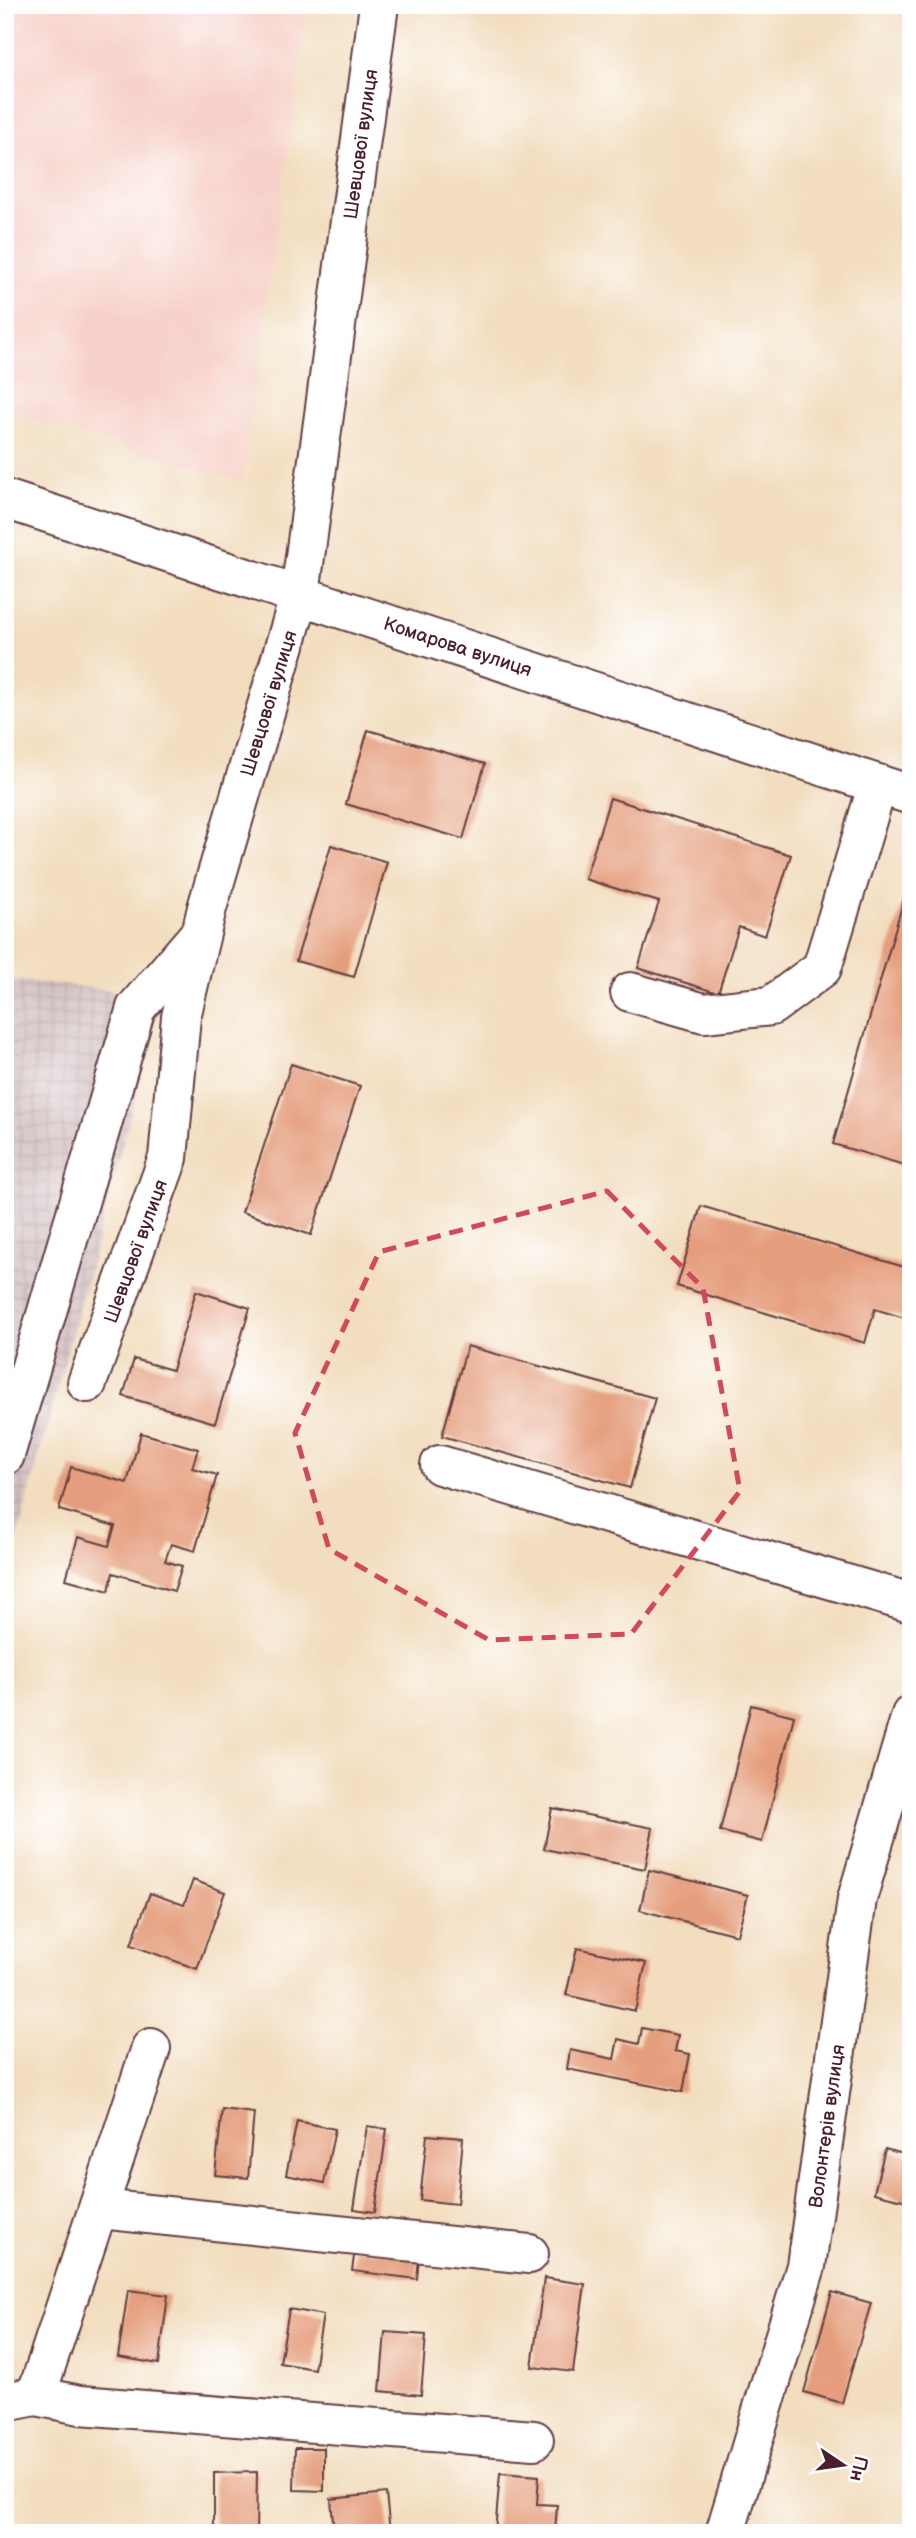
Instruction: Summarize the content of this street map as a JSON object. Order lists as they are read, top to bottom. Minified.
{"streets":{"street":["Шевцової вулиця","Комарова вулиця","Волонтерів вулиця"]},"crossings":[["Шевцової вулиця","Комарова вулиця"]],"north":"right"}
